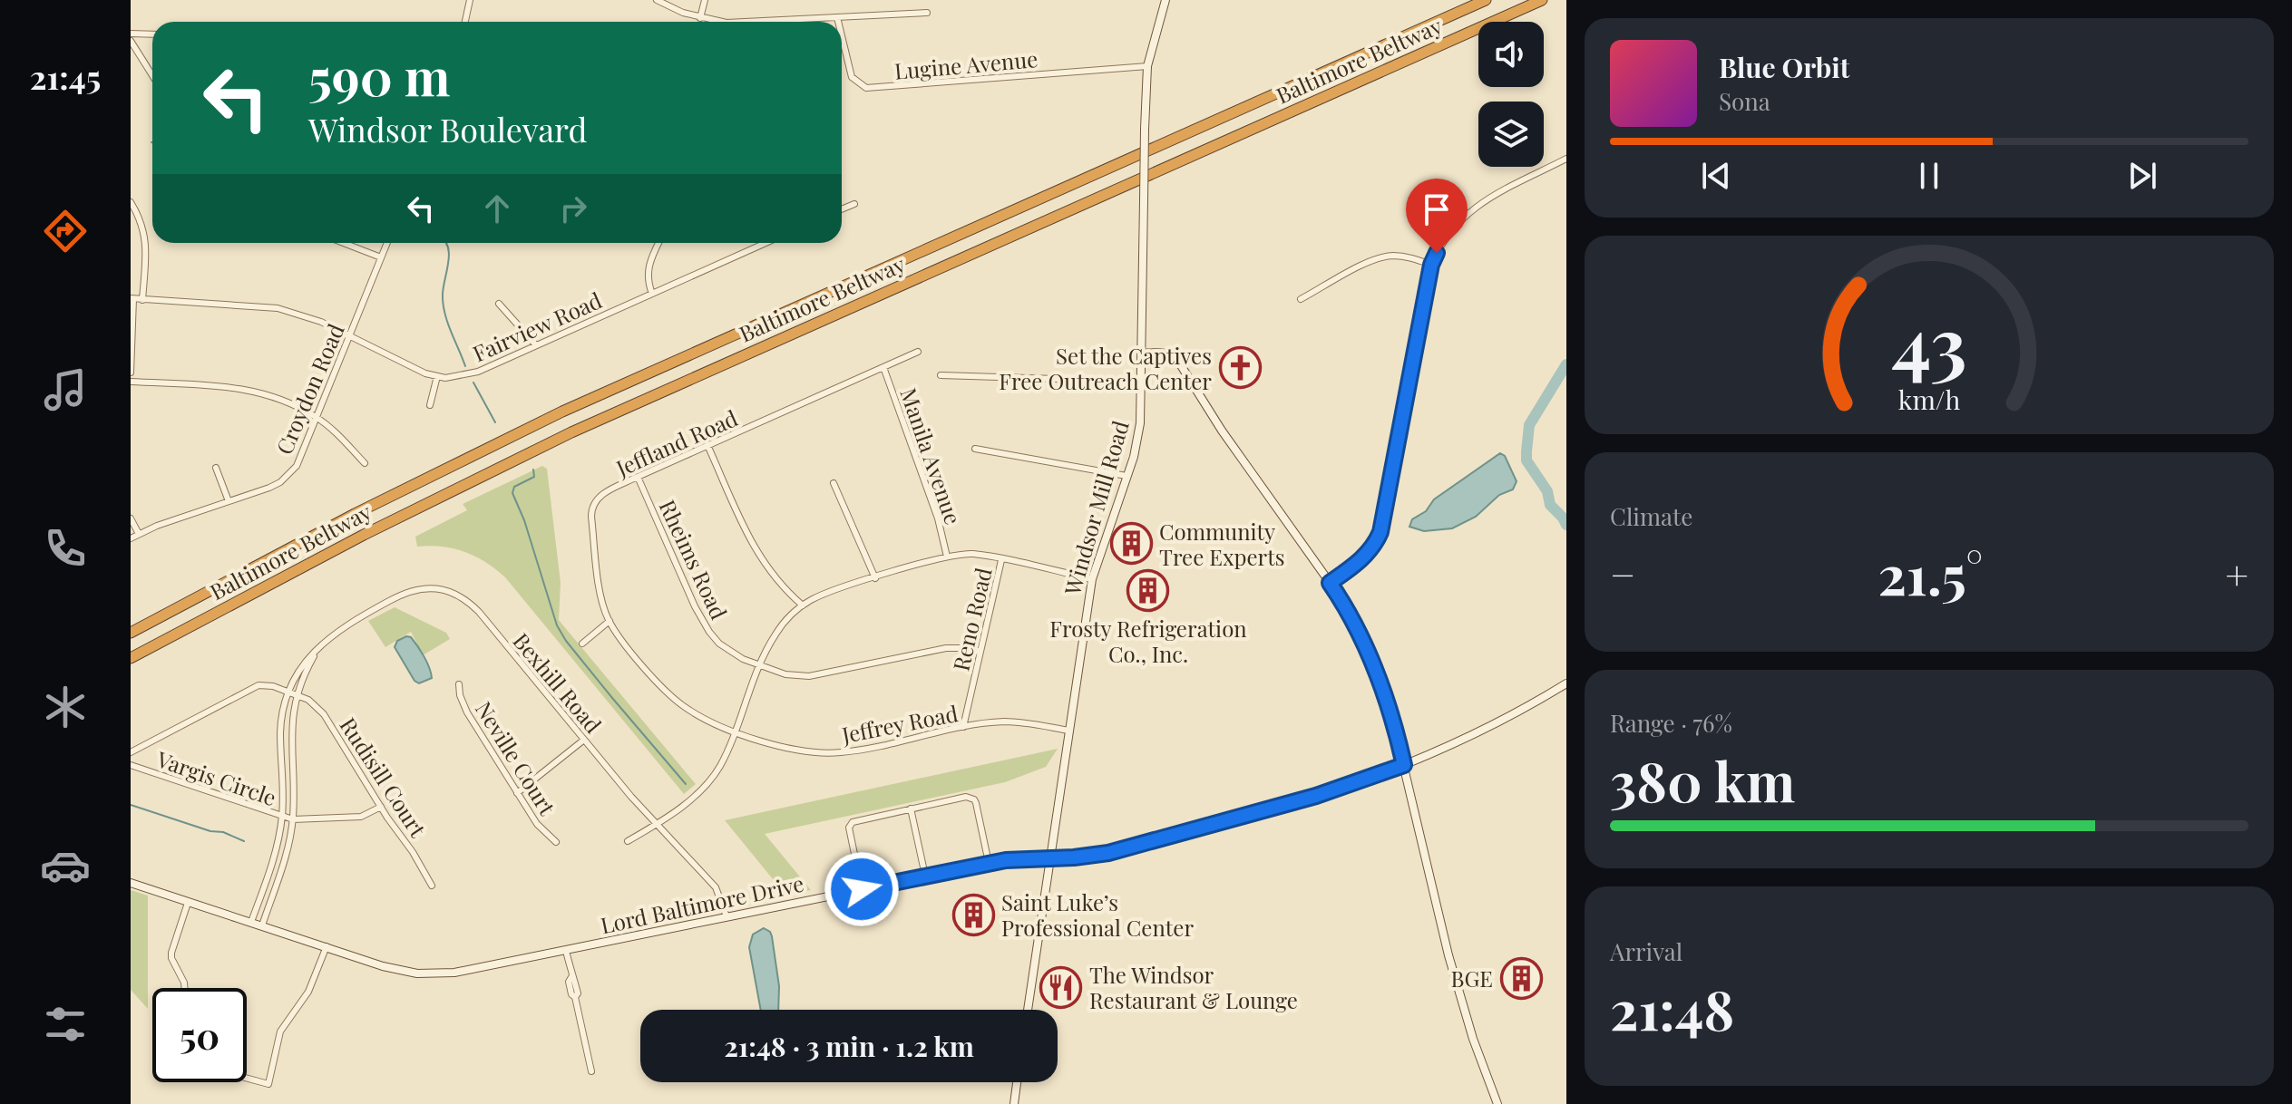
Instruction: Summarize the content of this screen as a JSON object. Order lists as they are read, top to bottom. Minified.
{"streets":{"highway":["Baltimore Beltway"],"main road":["Windsor Mill Road","Lord Baltimore Drive"],"street":["Lugine Avenue","Fairview Road","Croydon Road","Jeffland Road","Manila Avenue","Rheims Road","Reno Road","Bexhill Road","Jeffrey Road","Neville Court","Rudisill Court","Vargis Circle"]},"crossings":[["Lugine Avenue","Windsor Mill Road"],["Jeffland Road","Manila Avenue"],["Jeffland Road","Rheims Road"],["Jeffland Road","Jeffrey Road"],["Windsor Mill Road","Jeffrey Road"],["Windsor Mill Road","Lord Baltimore Drive"],["Rheims Road","Reno Road"],["Reno Road","Jeffrey Road"],["Bexhill Road","Rudisill Court"],["Bexhill Road","Vargis Circle"],["Bexhill Road","Lord Baltimore Drive"],["Rudisill Court","Vargis Circle"]],"places":{"church":["Set the Captives Free Outreach Center"],"building":["Community Tree Experts","Frosty Refrigeration Co., Inc.","Saint Luke’s Professional Center","BGE"],"restaurant":["The Windsor Restaurant & Lounge"]},"page":{"tabs":"21:45","turn":["590 m","Windsor Boulevard"],"song":["Blue Orbit","Sona"],"tile":["Climate",["Range · 76%","380 km"],["Arrival","21:48"]],"heat":["−","21.5°","+"],"limit":"50","trip":"21:48 · 3 min · 1.2 km","gauge":["43","km/h"]}}
